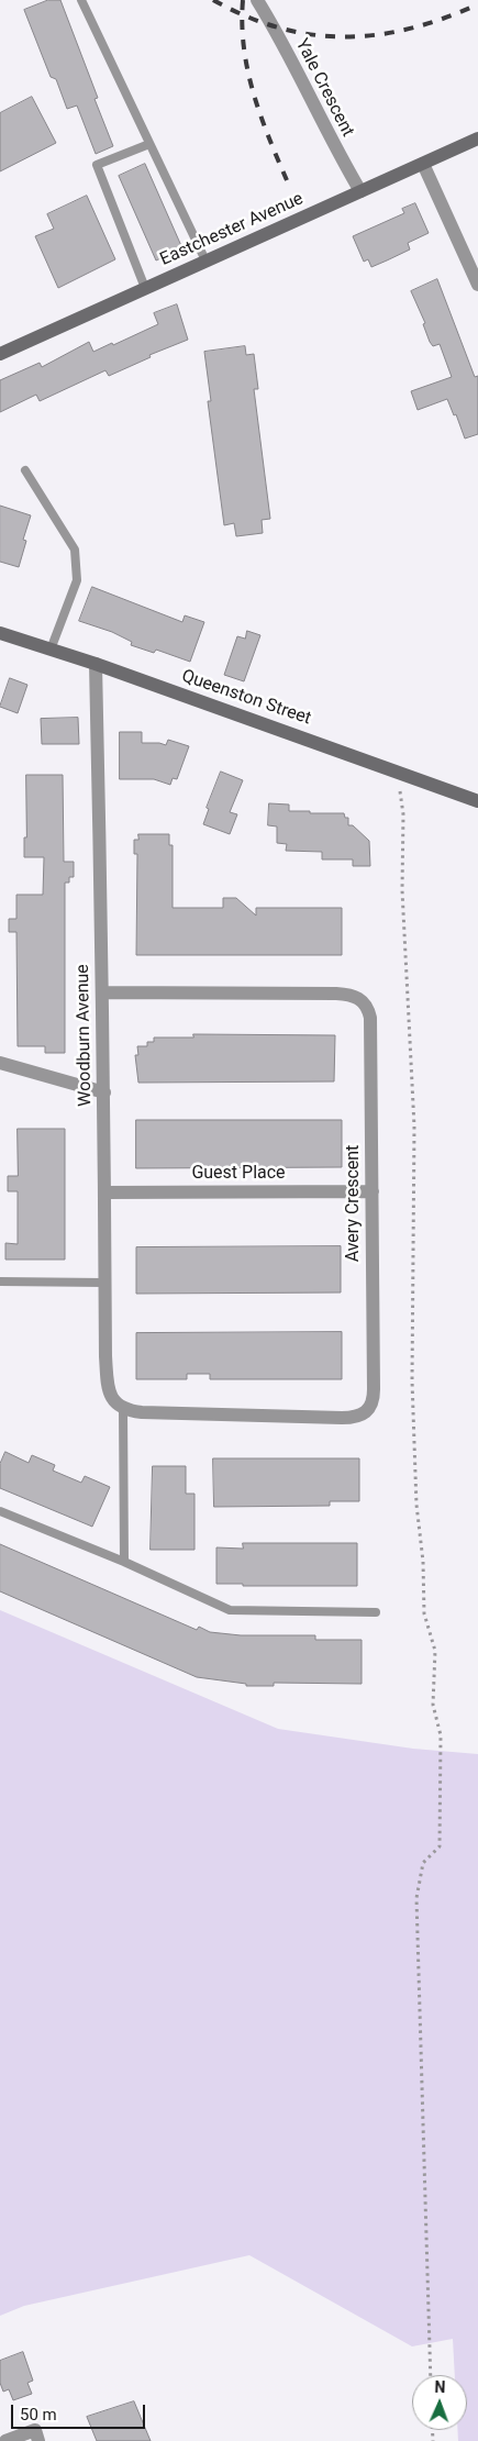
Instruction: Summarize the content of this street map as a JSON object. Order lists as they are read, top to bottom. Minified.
{"streets":{"street":["Yale Crescent","Eastchester Avenue","Queenston Street","Woodburn Avenue","Guest Place","Avery Crescent"]},"crossings":[["Yale Crescent","Eastchester Avenue"],["Queenston Street","Woodburn Avenue"],["Woodburn Avenue","Guest Place"],["Woodburn Avenue","Avery Crescent"],["Guest Place","Avery Crescent"]],"scale_bar":"50 m","north":"top"}
